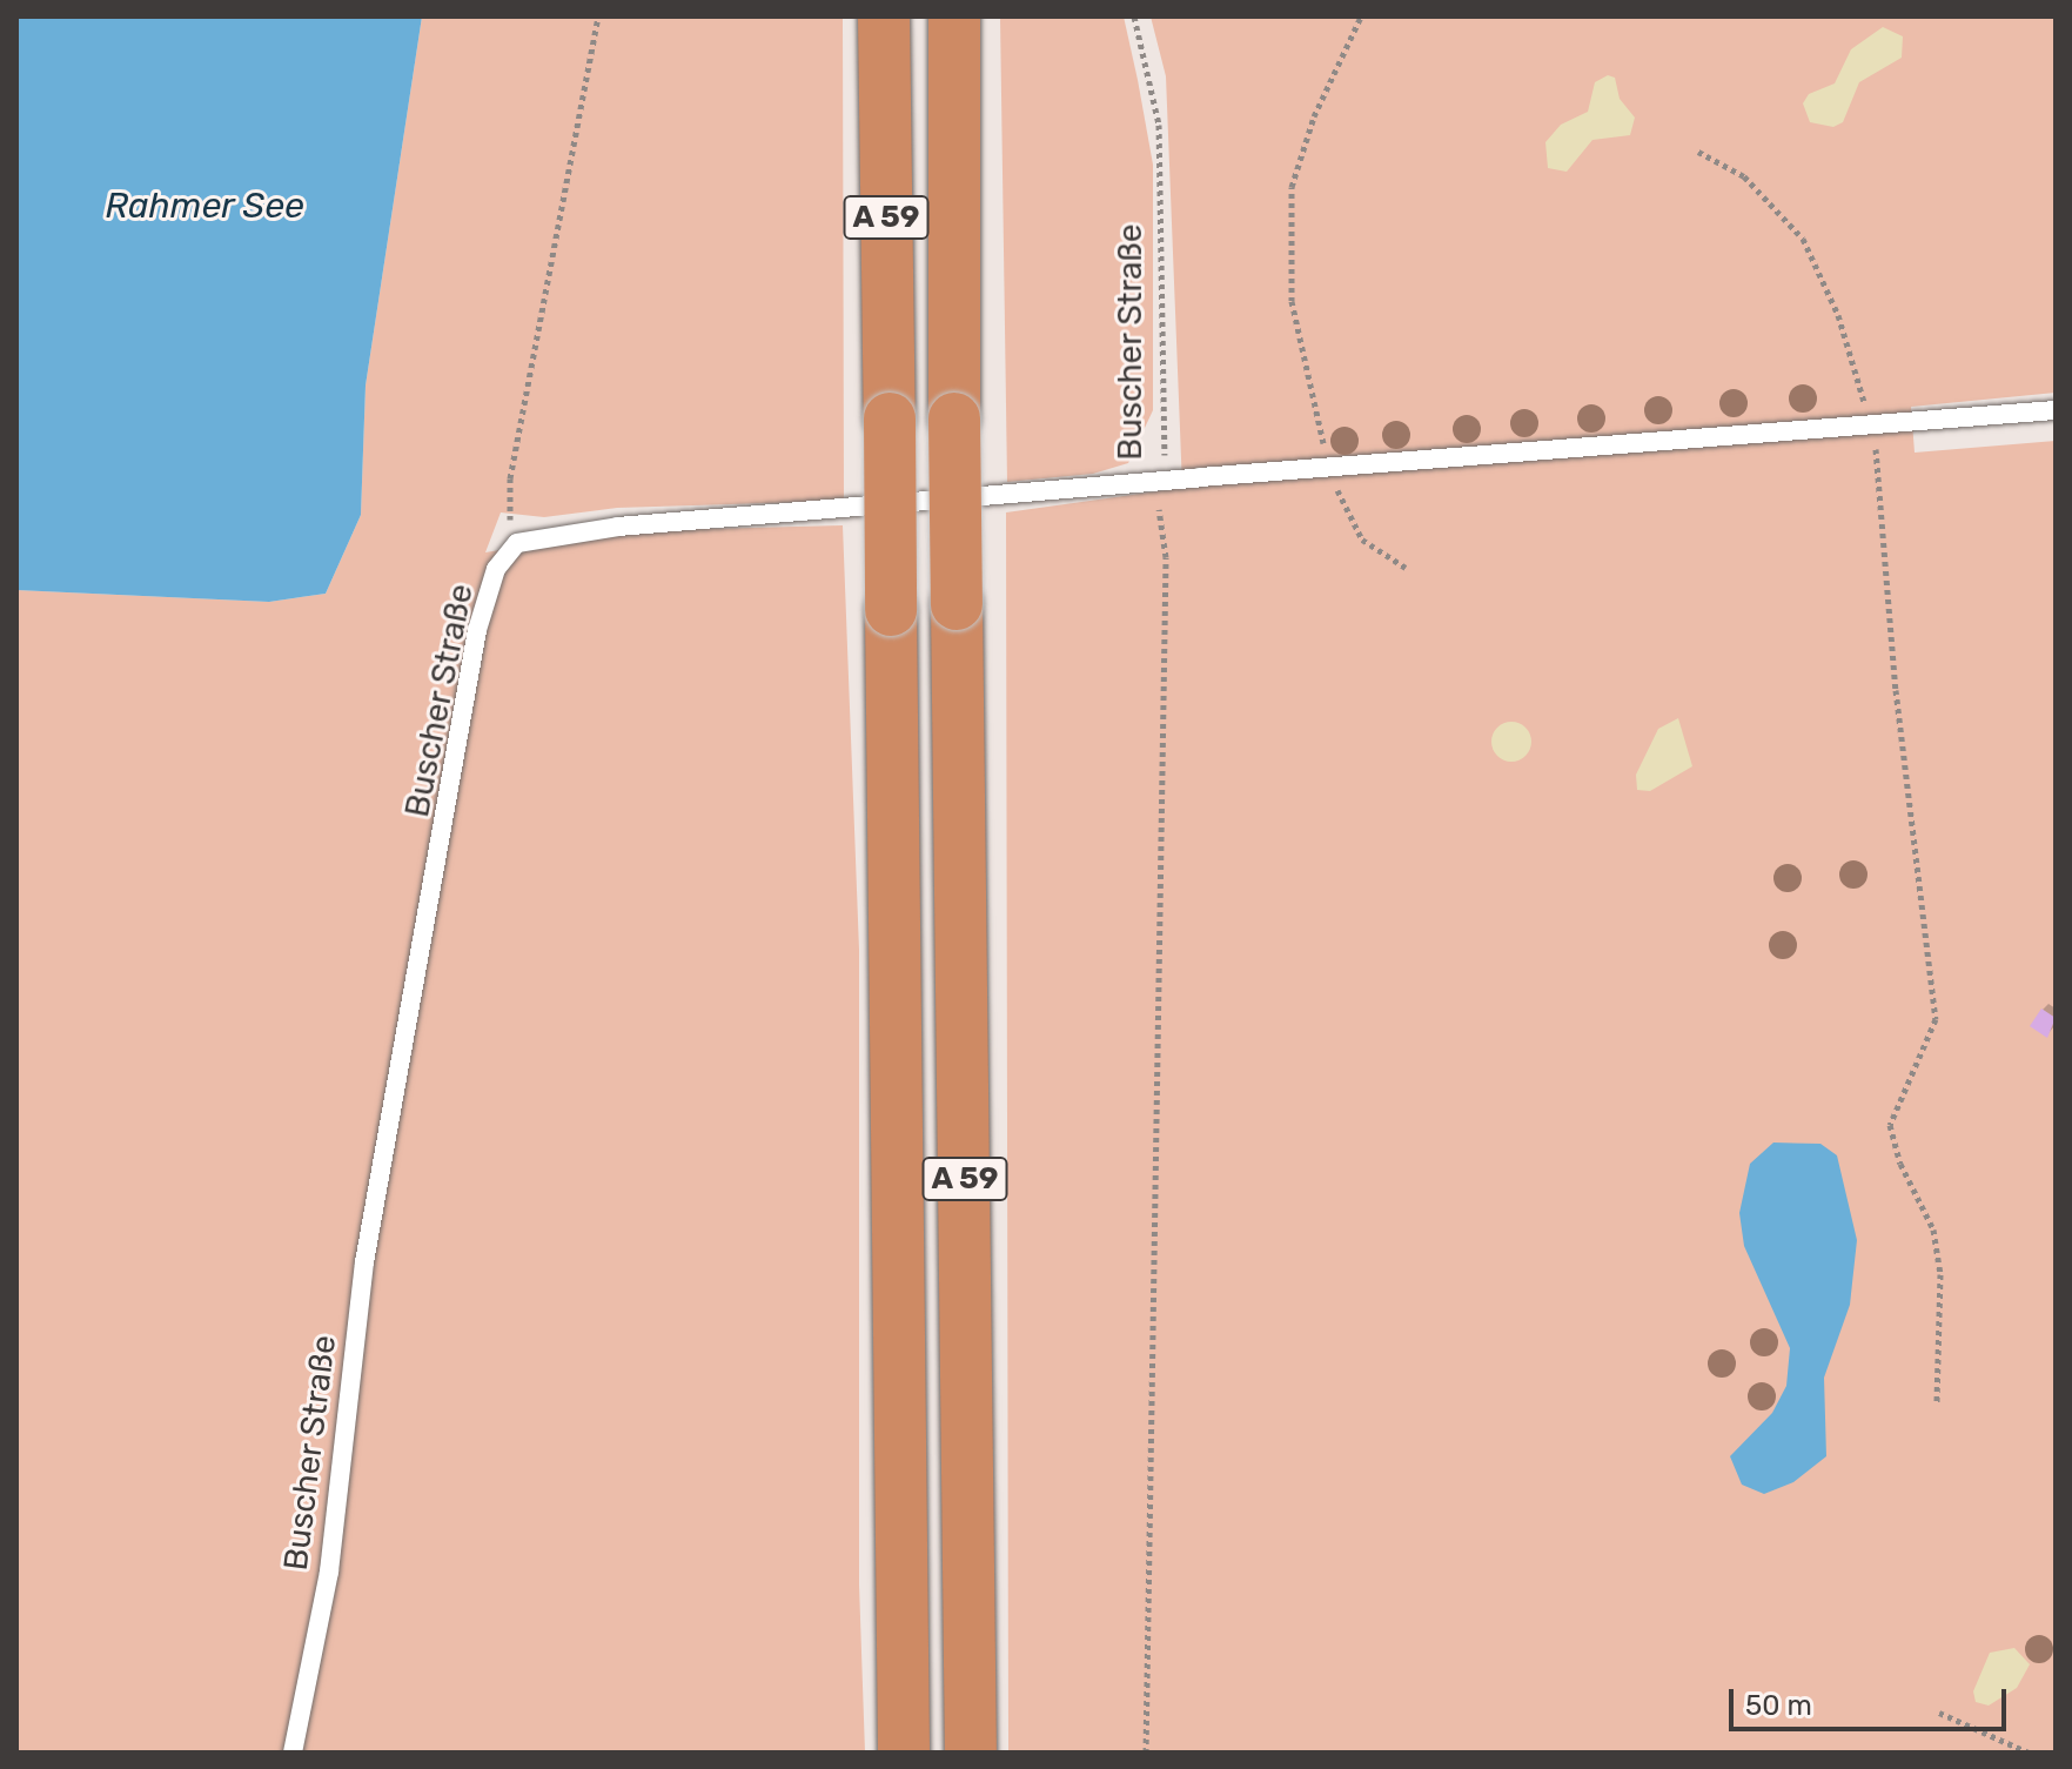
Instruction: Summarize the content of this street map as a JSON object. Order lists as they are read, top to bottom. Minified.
{"streets":{"highway":["A 59"],"lane":["Buscher Straße"]},"water":["Rahmer See"],"scale_bar":"50 m"}
